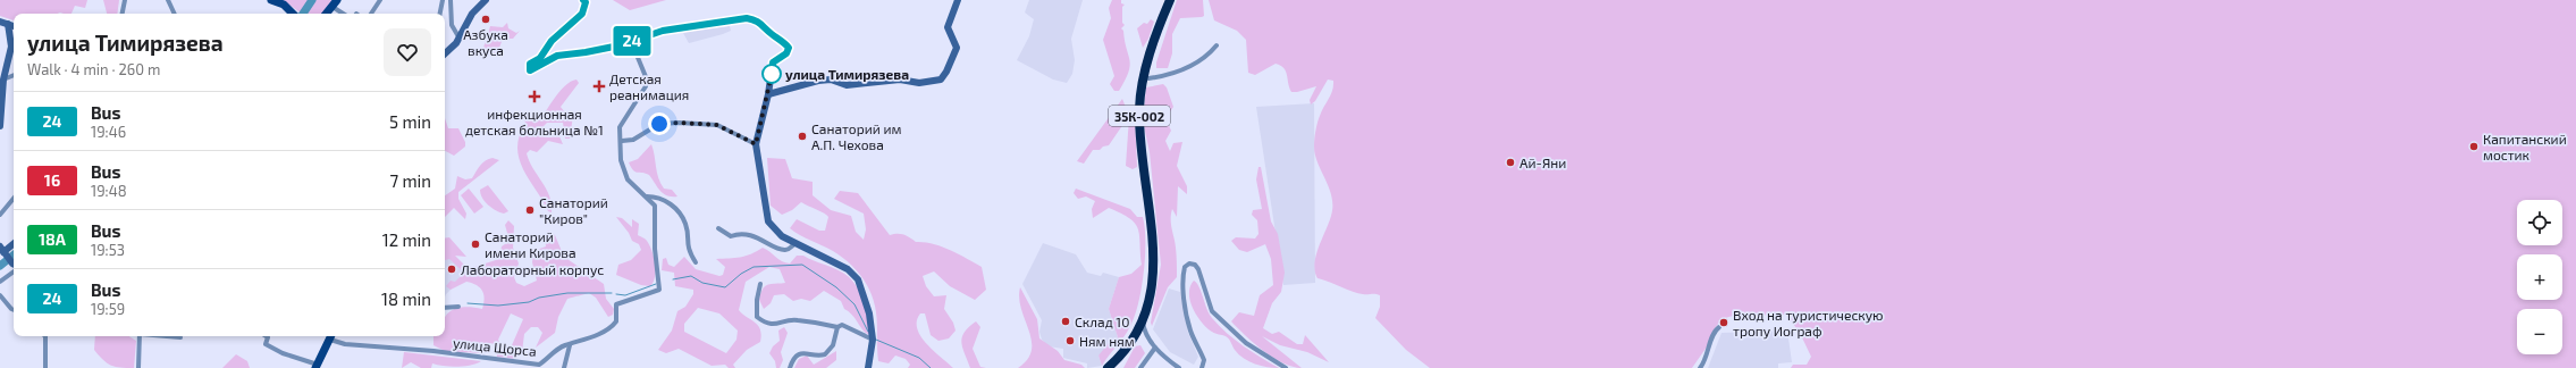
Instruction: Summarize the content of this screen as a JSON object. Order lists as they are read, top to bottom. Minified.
{"streets":{"highway":["35К-002"],"street":["улица Щорса"]},"places":{"other":["Азбука вкуса","улица Тимирязева","Санаторий им А.П. Чехова","Капитанский мостик","Ай-Яни","Санаторий \"Киров\"","Санаторий имени Кирова","Лабораторный корпус","Склад 10","Вход на туристическую тропу Иограф","Ням ням"],"health":["Детская реанимация","инфекционная детская больница №1"]},"lines":["bus line 24"],"page":{"on_map":"24","heading":["улица Тимирязева","Walk · 4 min · 260 m"],"list":[{"mark":"24","name":"Bus","note":"19:46","value":"5 min"},{"mark":"16","name":"Bus","note":"19:48","value":"7 min"},{"mark":"18А","name":"Bus","note":"19:53","value":"12 min"},{"mark":"24","name":"Bus","note":"19:59","value":"18 min"}],"map_buttons":["+","−"]}}
